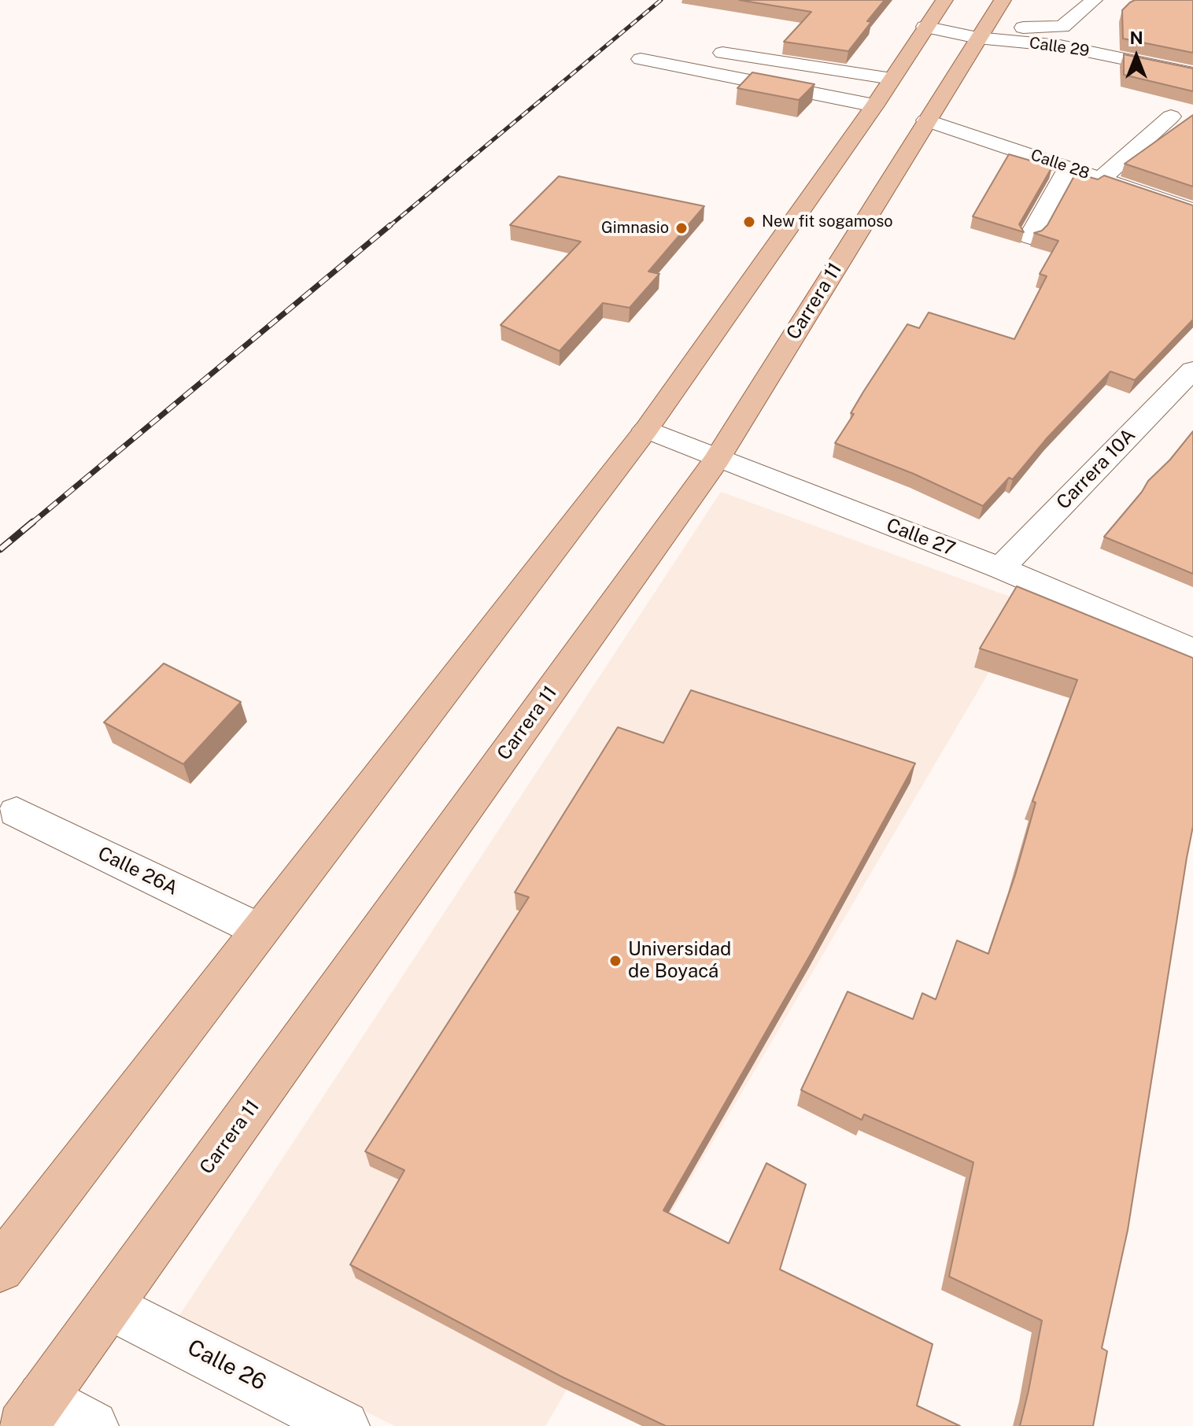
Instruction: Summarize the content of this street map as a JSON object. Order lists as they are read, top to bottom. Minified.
{"streets":{"main road":["Carrera 11"],"street":["Calle 29","Calle 28","Carrera 10A","Calle 27","Calle 26A","Calle 26"]},"crossings":[["Calle 29","Carrera 11"],["Calle 28","Carrera 11"],["Carrera 11","Calle 27"],["Carrera 11","Calle 26"],["Carrera 10A","Calle 27"]],"places":["New fit sogamoso","Gimnasio","Universidad de Boyacá"],"north":"top"}
